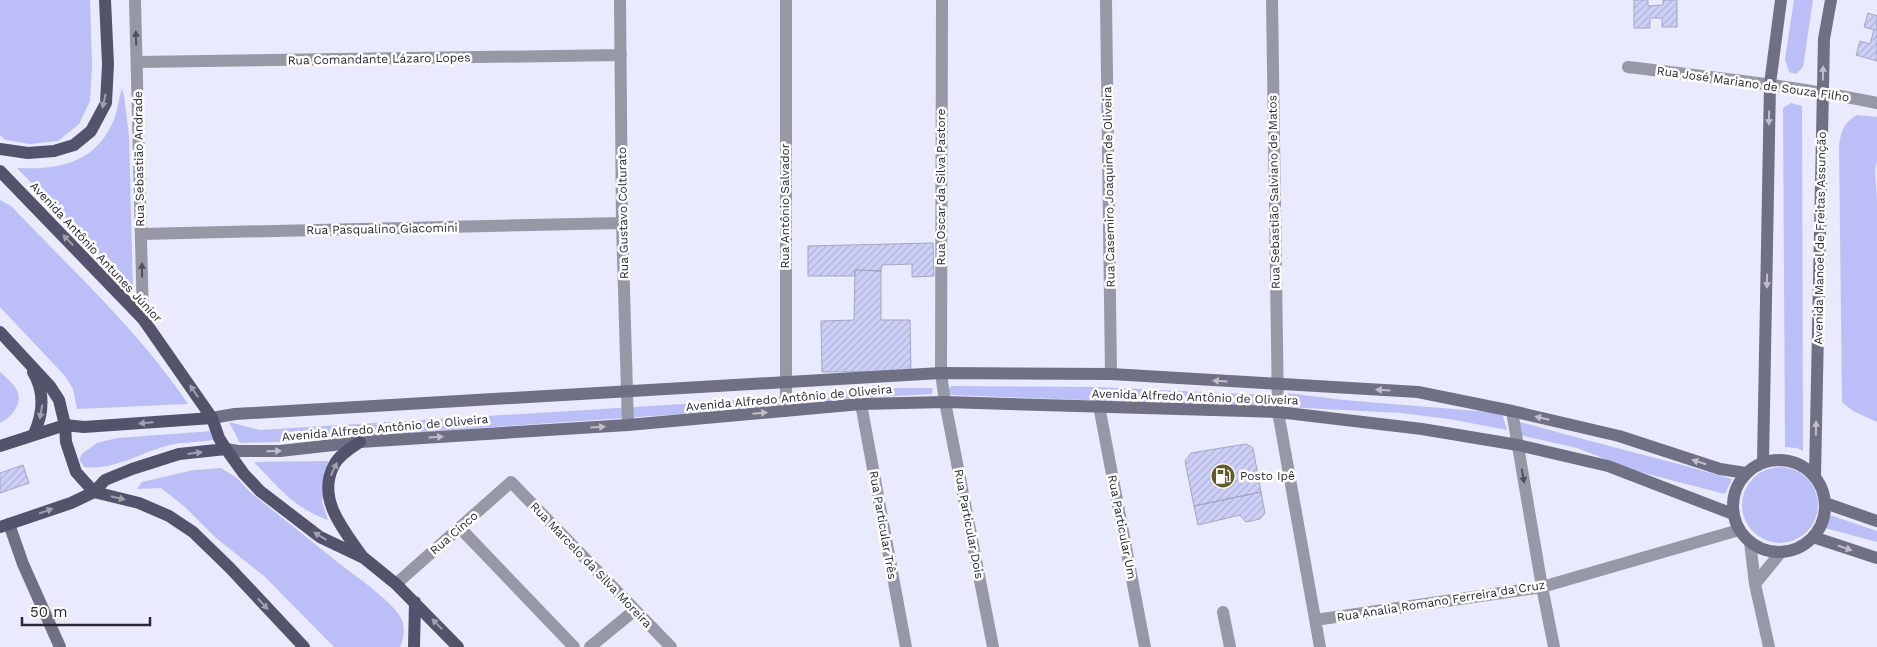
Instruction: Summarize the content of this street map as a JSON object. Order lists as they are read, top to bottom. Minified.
{"streets":{"main road":["Avenida Manoel de Freitas Assunção","Avenida Antônio Antunes Júnior","Avenida Alfredo Antônio de Oliveira"],"street":["Rua Comandante Lázaro Lopes","Rua José Mariano de Souza Filho","Rua Sebastião Andrade","Rua Oscar da Silva Pastore","Rua Casemiro Joaquim de Oliveira","Rua Sebastião Salviano de Matos","Rua Antônio Salvador","Rua Gustavo Colturato","Rua Pasqualino Giacomini","Rua Particular Dois","Rua Particular Três","Rua Particular Um","Rua Cinco","Rua Marcelo da Silva Moreira","Rua Analia Romano Ferreira da Cruz"]},"crossings":[["Rua Comandante Lázaro Lopes","Rua Sebastião Andrade"],["Rua Comandante Lázaro Lopes","Rua Gustavo Colturato"],["Rua José Mariano de Souza Filho","Avenida Manoel de Freitas Assunção"],["Rua Sebastião Andrade","Rua Pasqualino Giacomini"],["Rua Sebastião Andrade","Avenida Antônio Antunes Júnior"],["Rua Oscar da Silva Pastore","Avenida Alfredo Antônio de Oliveira"],["Rua Oscar da Silva Pastore","Rua Particular Dois"],["Rua Casemiro Joaquim de Oliveira","Avenida Alfredo Antônio de Oliveira"],["Rua Sebastião Salviano de Matos","Avenida Alfredo Antônio de Oliveira"],["Rua Sebastião Salviano de Matos","Rua Analia Romano Ferreira da Cruz"],["Rua Antônio Salvador","Avenida Alfredo Antônio de Oliveira"],["Rua Gustavo Colturato","Rua Pasqualino Giacomini"],["Rua Gustavo Colturato","Avenida Alfredo Antônio de Oliveira"],["Avenida Manoel de Freitas Assunção","Avenida Alfredo Antônio de Oliveira"],["Avenida Manoel de Freitas Assunção","Rua Analia Romano Ferreira da Cruz"],["Avenida Antônio Antunes Júnior","Avenida Alfredo Antônio de Oliveira"],["Avenida Antônio Antunes Júnior","Rua Cinco"],["Avenida Alfredo Antônio de Oliveira","Rua Particular Dois"],["Avenida Alfredo Antônio de Oliveira","Rua Particular Três"],["Avenida Alfredo Antônio de Oliveira","Rua Particular Um"],["Avenida Alfredo Antônio de Oliveira","Rua Analia Romano Ferreira da Cruz"],["Rua Cinco","Rua Marcelo da Silva Moreira"]],"one_way":["Rua Sebastião Andrade"],"places":{"fuel station":["Posto Ipê"]},"scale_bar":"50 m"}
